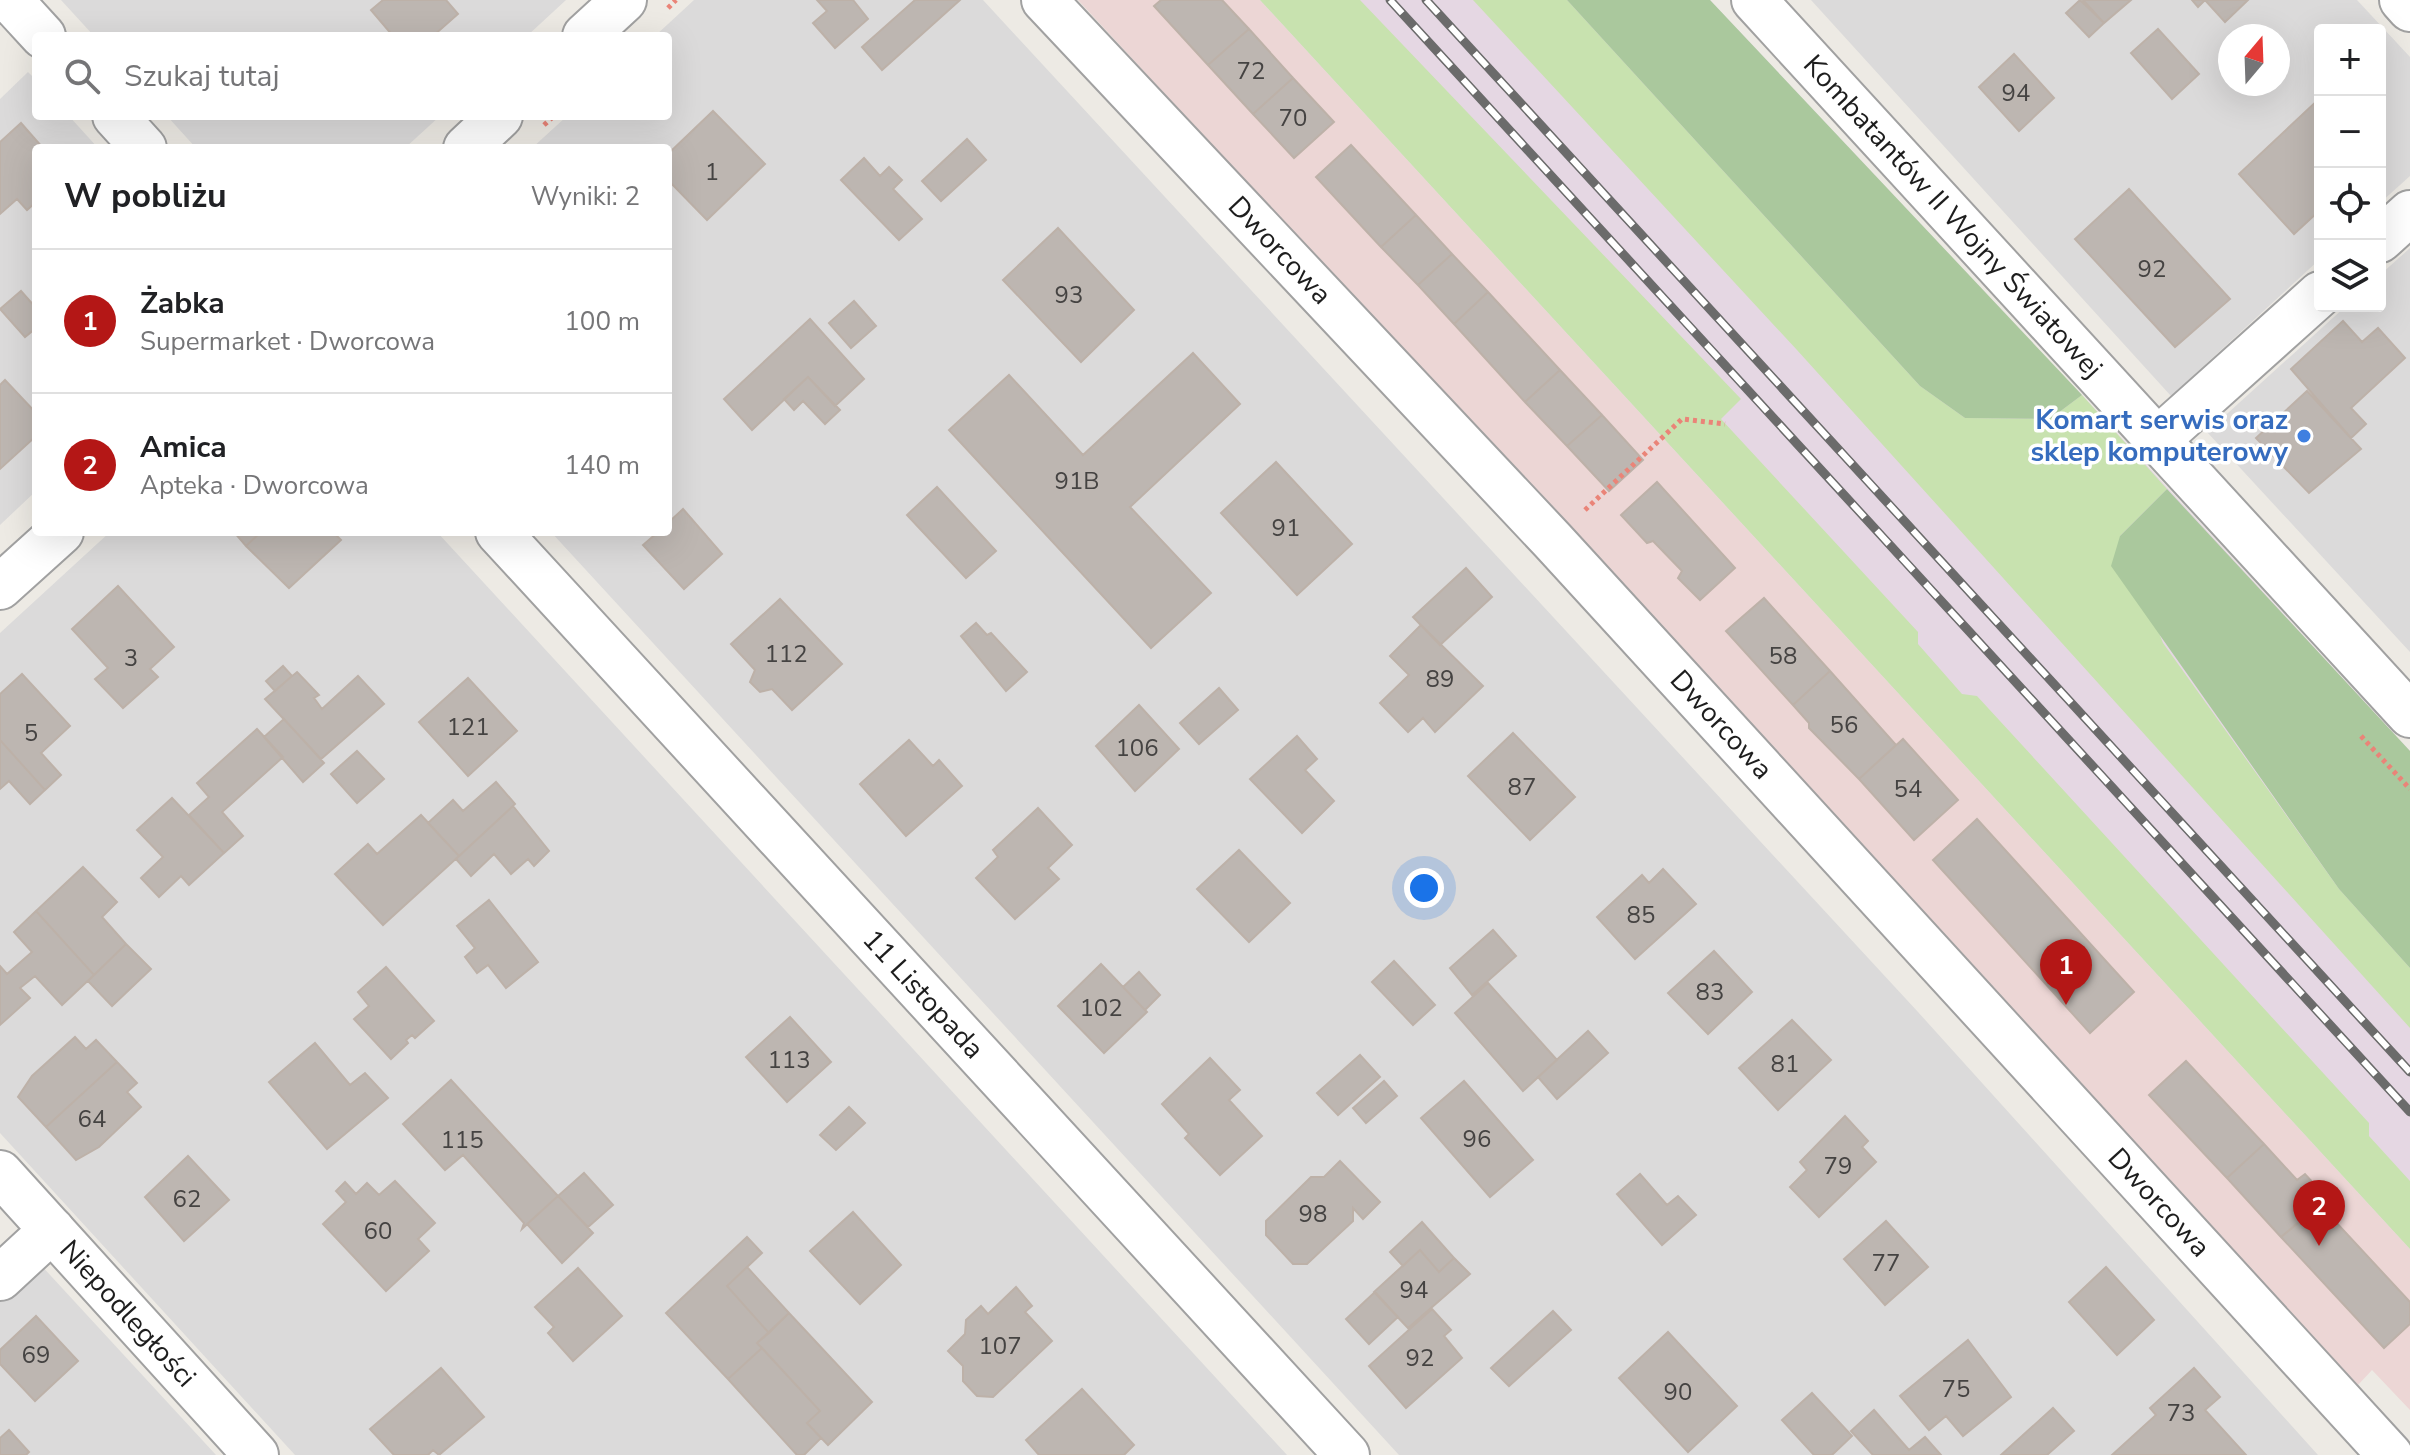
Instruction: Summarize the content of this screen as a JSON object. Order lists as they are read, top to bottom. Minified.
{"streets":{"street":["Kombatantów II Wojny Światowej","Dworcowa","11 Listopada","Niepodległości"]},"places":["Komart serwis oraz sklep komputerowy"],"house_numbers":["72","94","70","1","92","93","91B","91","112","58","3","89","56","121","5","106","87","54","85","83","102","113","81","64","96","115","79","62","98","60","77","94","107","69","92","75","90","73"],"north":"top","page":{"map_buttons":["+","−"],"search":"Szukaj tutaj","heading":["W pobliżu","Wyniki: 2"],"list":[{"mark":"1","name":"Żabka","note":"Supermarket · Dworcowa","value":"100 m"},{"mark":"2","name":"Amica","note":"Apteka · Dworcowa","value":"140 m"}],"pins":["1","2"]}}
